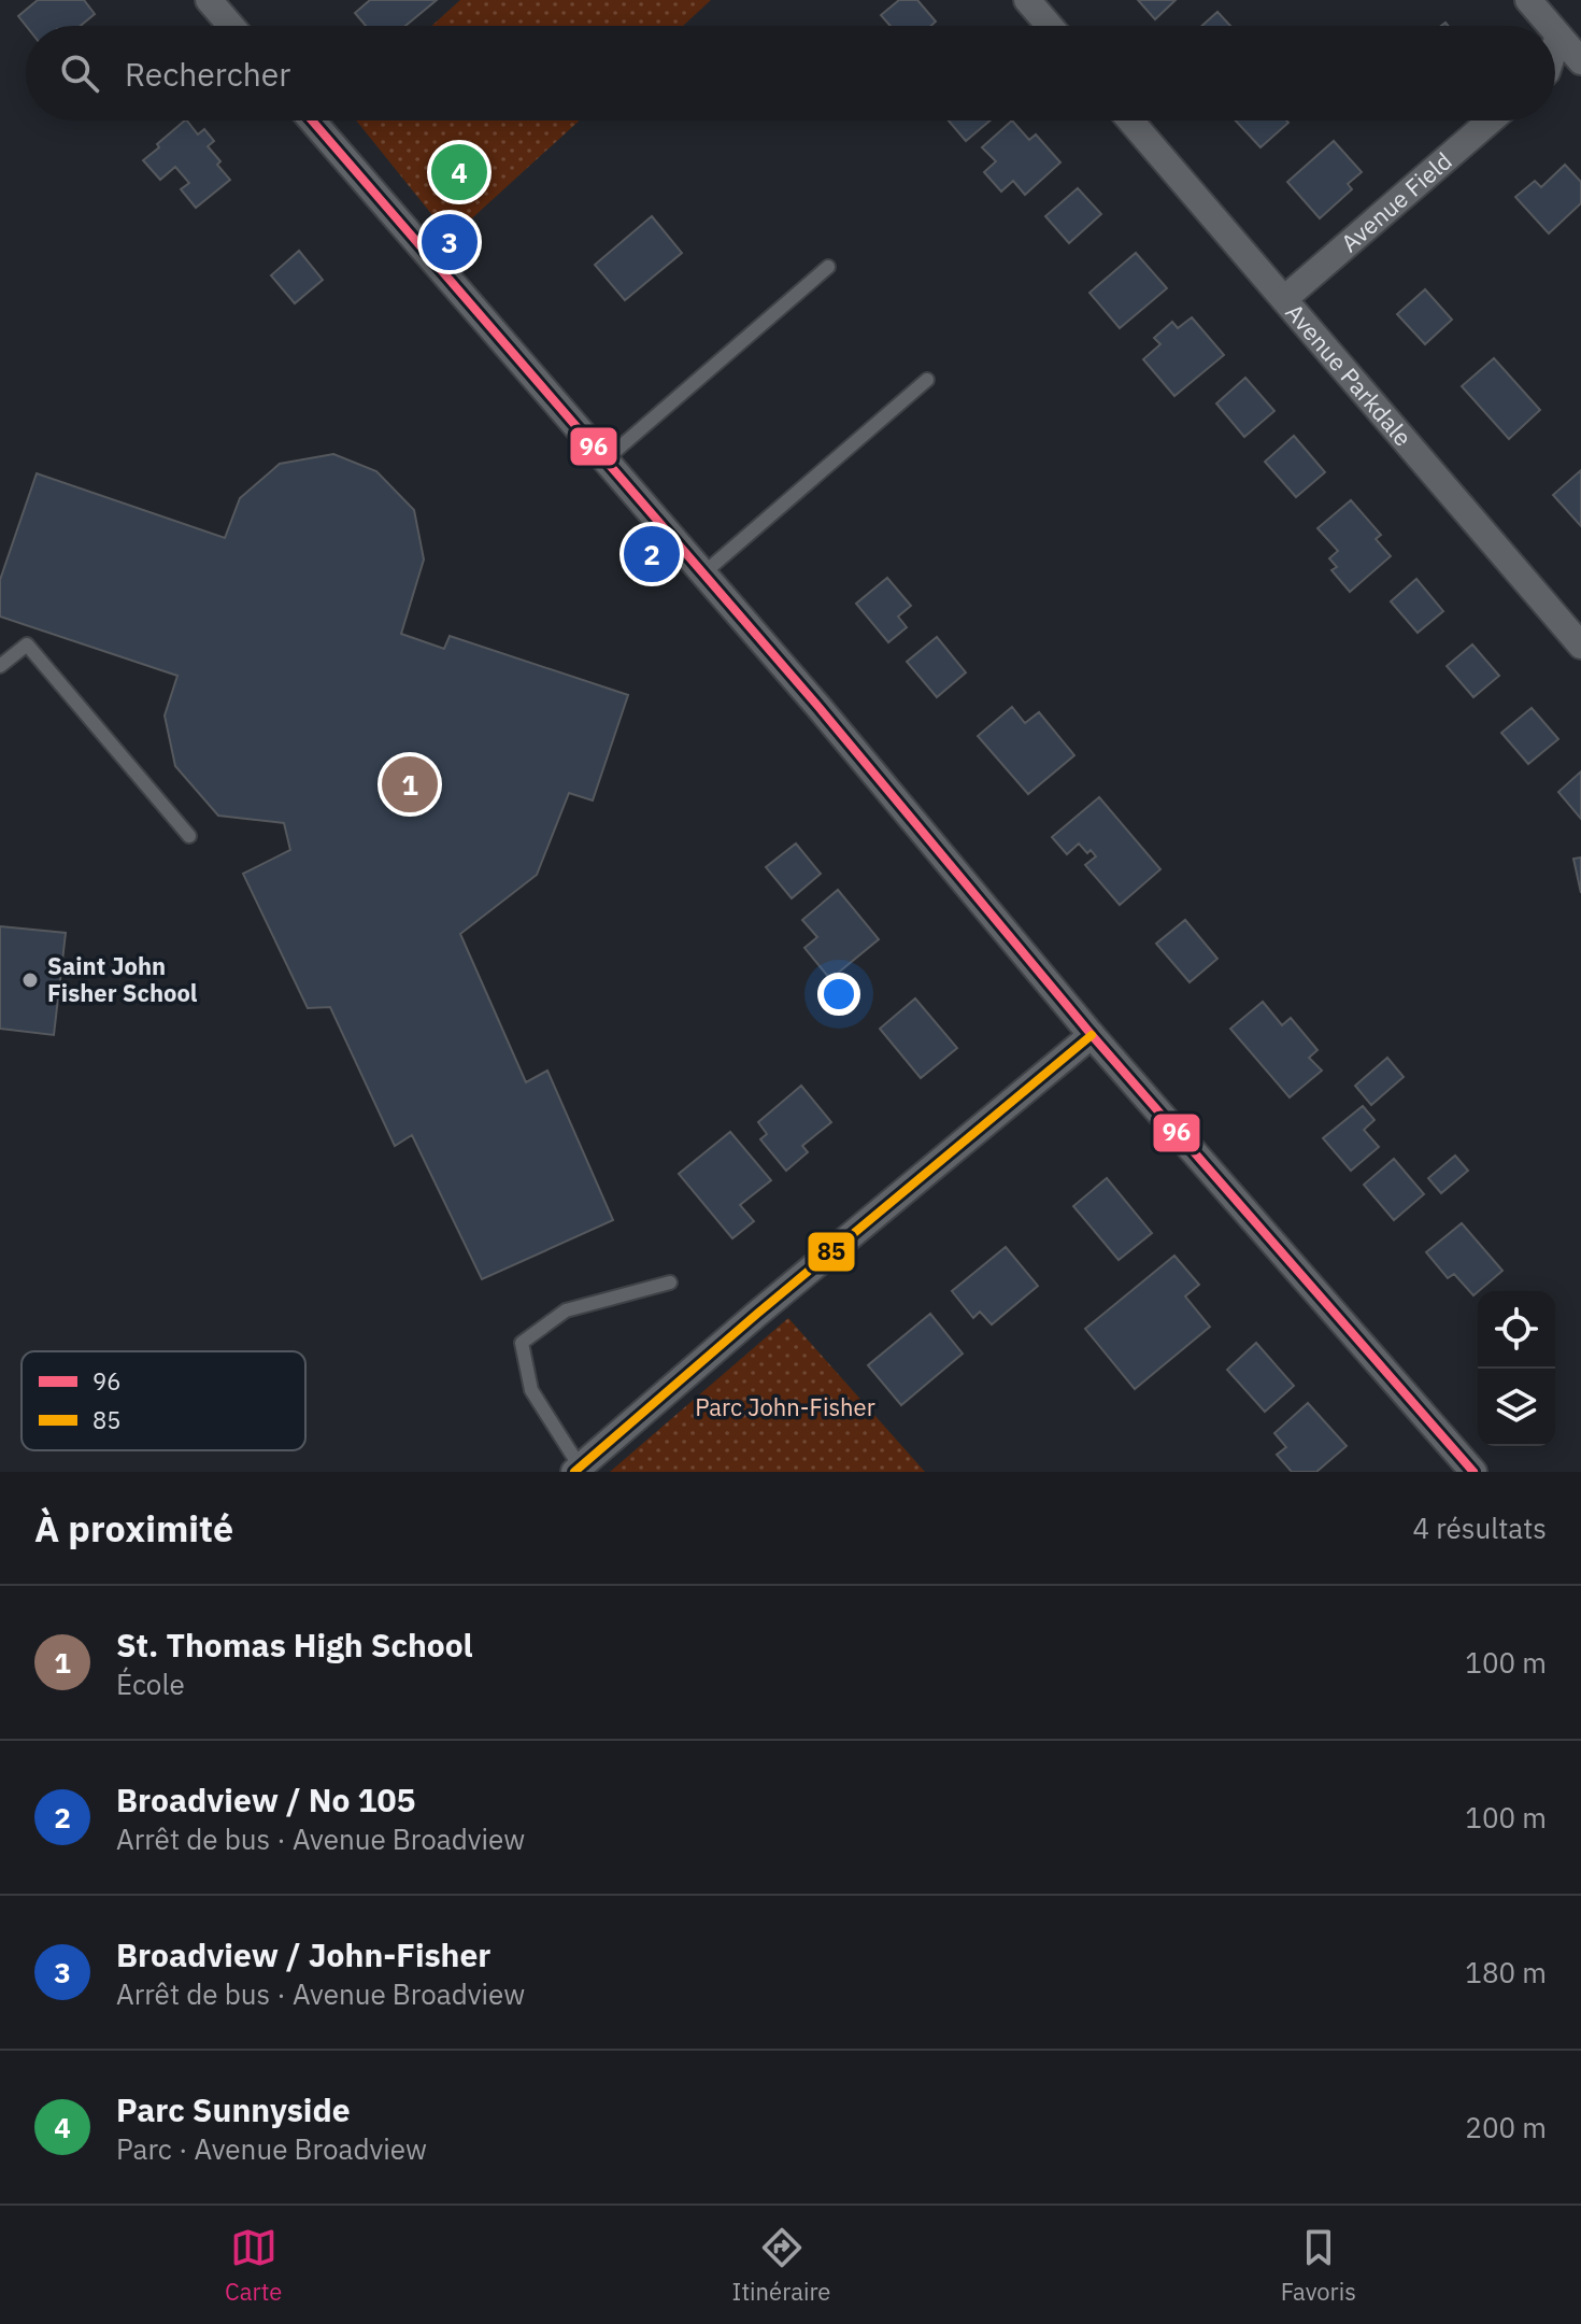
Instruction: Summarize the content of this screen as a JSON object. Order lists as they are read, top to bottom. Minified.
{"streets":{"street":["Avenue Field","Avenue Parkdale"]},"crossings":[["Avenue Field","Avenue Parkdale"]],"parks":["Parc John-Fisher"],"places":["Saint John Fisher School"],"lines":["transit line 96","transit line 85"],"legend":["96","85"],"page":{"search":"Rechercher","pins":["4","3","2","1"],"heading":["À proximité","4 résultats"],"list":[{"mark":"1","name":"St. Thomas High School","note":"École","value":"100 m"},{"mark":"2","name":"Broadview / No 105","note":"Arrêt de bus · Avenue Broadview","value":"100 m"},{"mark":"3","name":"Broadview / John-Fisher","note":"Arrêt de bus · Avenue Broadview","value":"180 m"},{"mark":"4","name":"Parc Sunnyside","note":"Parc · Avenue Broadview","value":"200 m"}],"nav":["Carte","Itinéraire","Favoris"]}}
